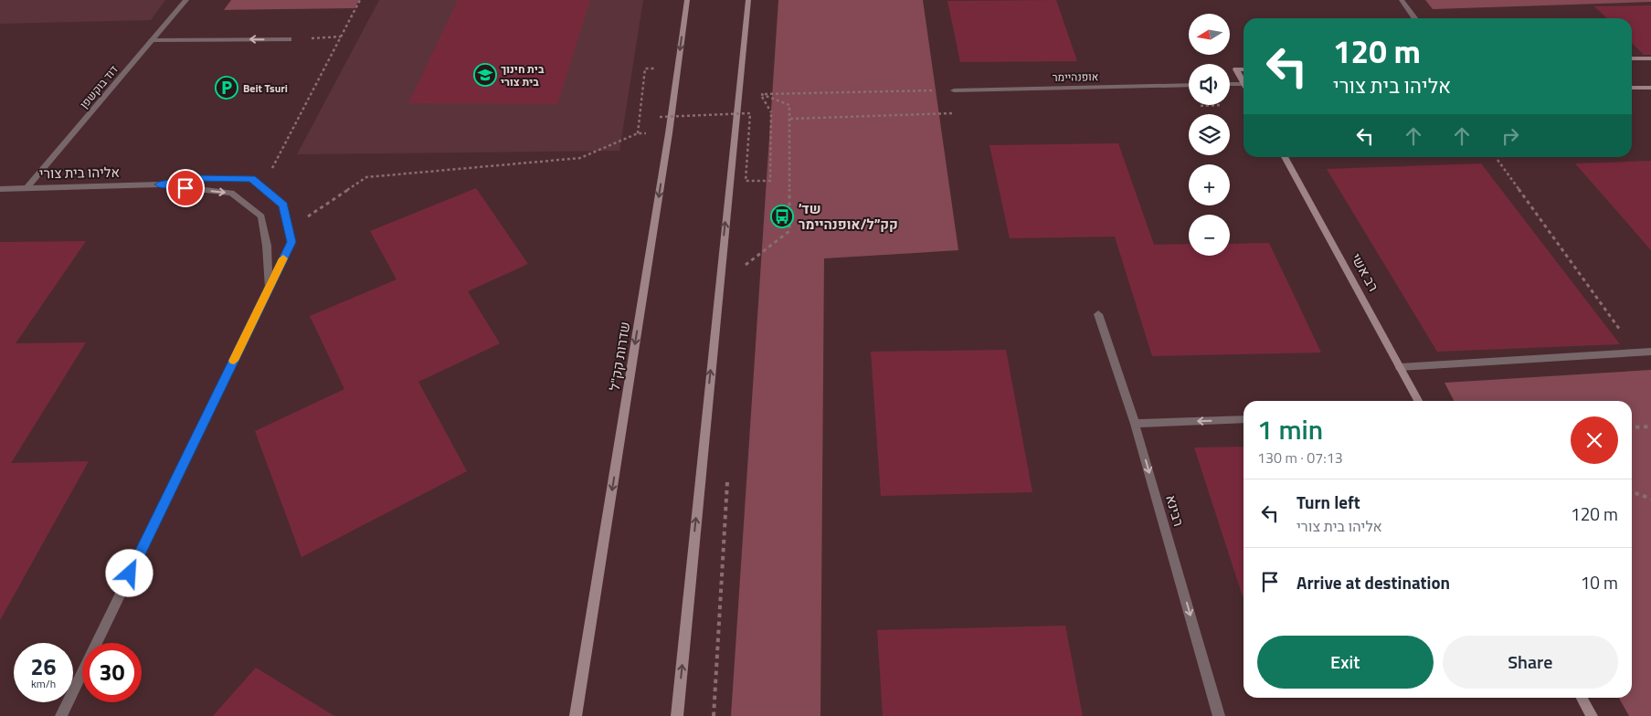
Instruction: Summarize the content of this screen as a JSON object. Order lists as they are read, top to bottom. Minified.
{"streets":{"main road":["רב אשי","שדרות קק\"ל"],"street":["אופנהיימר","דוד בוקשפן","אליהו בית צורי","רבינא"]},"crossings":[["דוד בוקשפן","אליהו בית צורי"]],"one_way":["רבינא"],"places":{"school or university":["בית חינוך בית צורי"],"parking":["Beit Tsuri"],"bus stop":["שד׳ קק״ל/אופנהיימר"]},"north":"left","page":{"map_buttons":["+","−"],"turn":["120 m","אליהו בית צורי"],"heading":["1 min","130 m · 07:13"],"list":[{"name":"Turn left","note":"אליהו בית צורי","value":"120 m"},{"name":"Arrive at destination","value":"10 m"}],"buttons":["Exit","Share"],"speed":"26 km/h","limit":"30"}}
